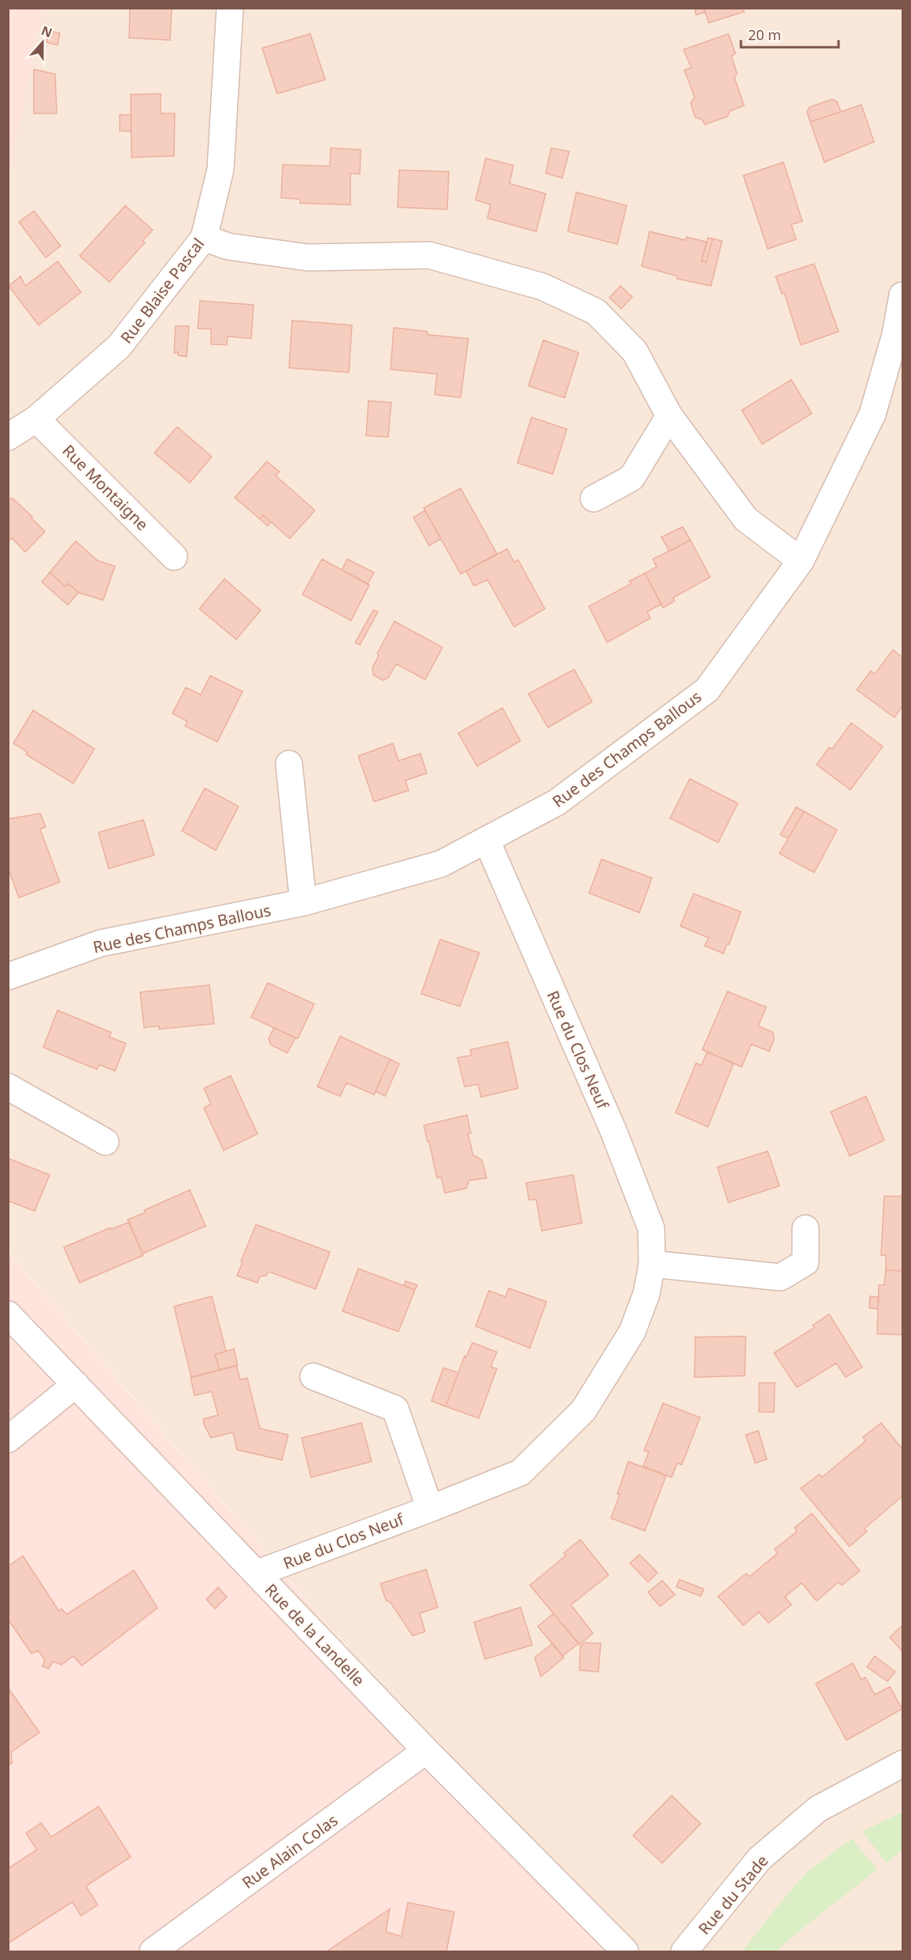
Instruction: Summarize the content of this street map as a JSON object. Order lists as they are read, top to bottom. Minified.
{"streets":{"street":["Rue Blaise Pascal","Rue Montaigne","Rue des Champs Ballous","Rue du Clos Neuf","Rue de la Landelle","Rue Alain Colas","Rue du Stade"]},"crossings":[["Rue Blaise Pascal","Rue Montaigne"],["Rue des Champs Ballous","Rue du Clos Neuf"],["Rue du Clos Neuf","Rue de la Landelle"],["Rue de la Landelle","Rue Alain Colas"]],"scale_bar":"20 m","north":"top"}
